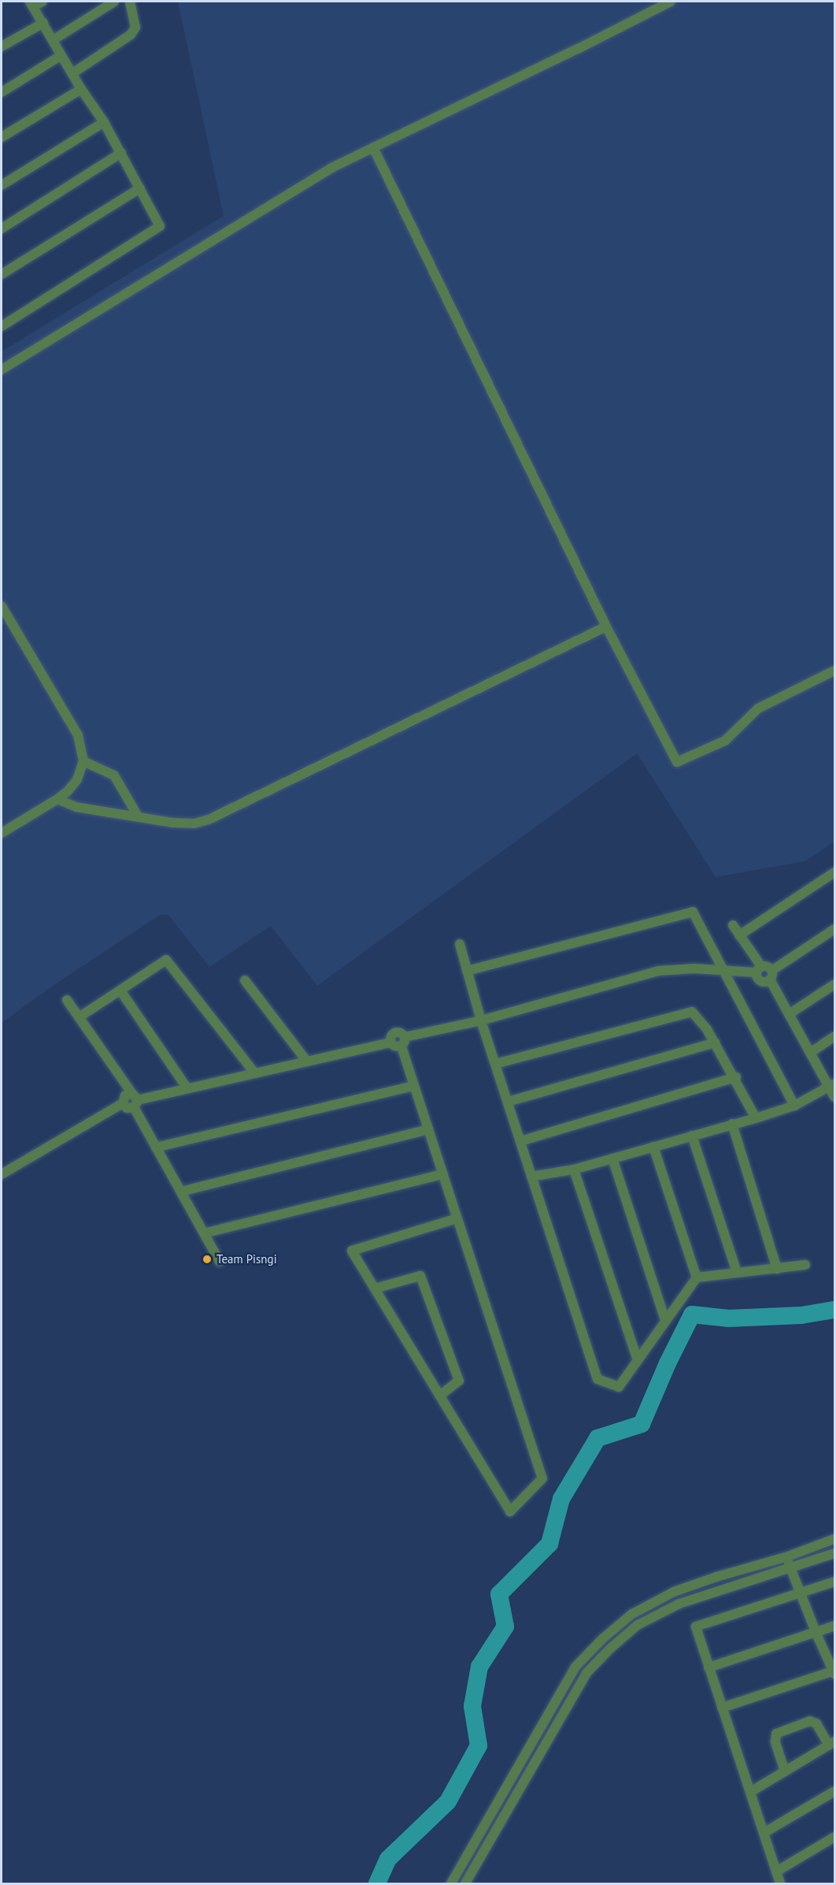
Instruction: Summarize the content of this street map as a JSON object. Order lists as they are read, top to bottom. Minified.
{"places":["Team Pisngi"]}
